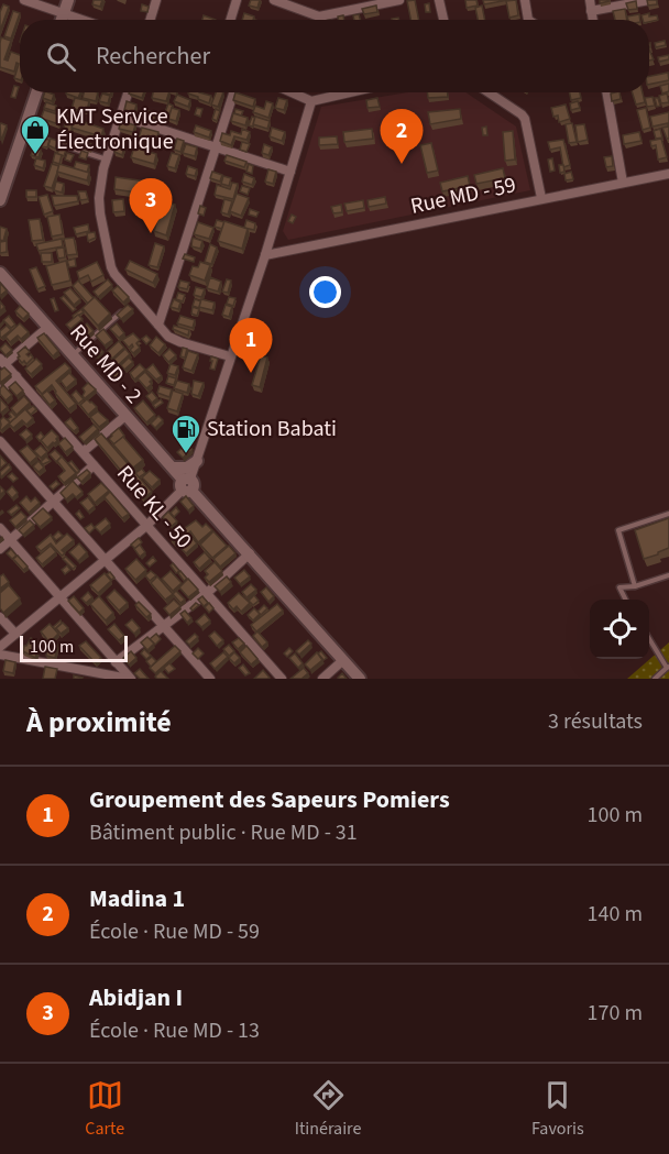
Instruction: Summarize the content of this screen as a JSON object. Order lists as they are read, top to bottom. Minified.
{"streets":{"street":["Rue MD - 59","Rue MD - 2","Rue KL - 50"]},"places":{"shop":["KMT Service Électronique"],"fuel station":["Station Babati"]},"scale_bar":"100 m","page":{"search":"Rechercher","pins":["2","3","1"],"scale":"100 m","heading":["À proximité","3 résultats"],"list":[{"mark":"1","name":"Groupement des Sapeurs Pomiers","note":"Bâtiment public · Rue MD - 31","value":"100 m"},{"mark":"2","name":"Madina 1","note":"École · Rue MD - 59","value":"140 m"},{"mark":"3","name":"Abidjan I","note":"École · Rue MD - 13","value":"170 m"}],"nav":["Carte","Itinéraire","Favoris"]}}
